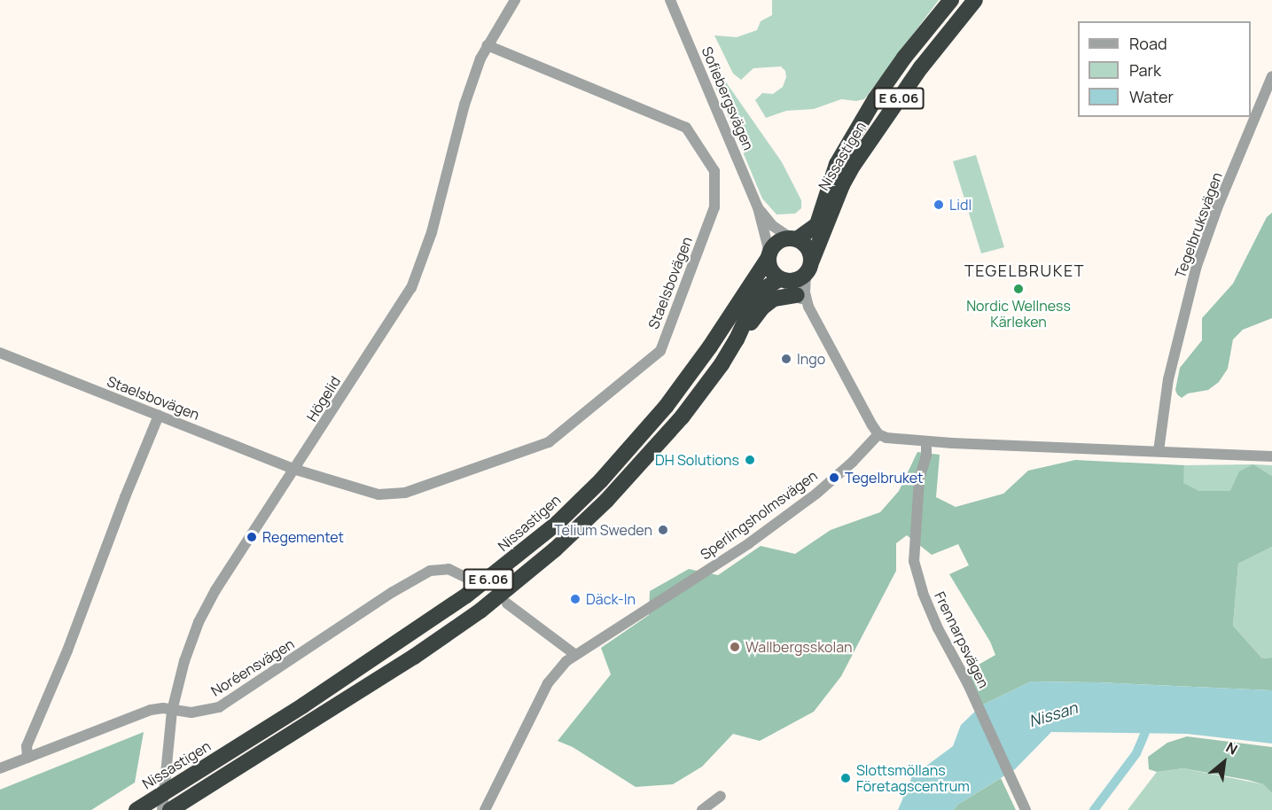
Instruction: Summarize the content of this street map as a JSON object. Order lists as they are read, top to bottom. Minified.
{"streets":{"highway":["E 6.06","Nissastigen"],"street":["Sofiebergsvägen","Tegelbruksvägen","Staelsbovägen","Högelid","Sperlingsholmsvägen","Frennarpsvägen","Noréensvägen"]},"crossings":[["Sofiebergsvägen","E 6.06"],["Sofiebergsvägen","Nissastigen"],["E 6.06","Nissastigen"],["Staelsbovägen","Högelid"],["Högelid","Noréensvägen"]],"districts":["TEGELBRUKET"],"water":["Nissan"],"places":["Lidl","Nordic Wellness Kärleken","Ingo","DH Solutions","Tegelbruket","Telium Sweden","Regementet","Däck-In","Wallbergsskolan","Slottsmöllans Företagscentrum"],"legend":["Road","Park","Water"],"north":"top right"}
